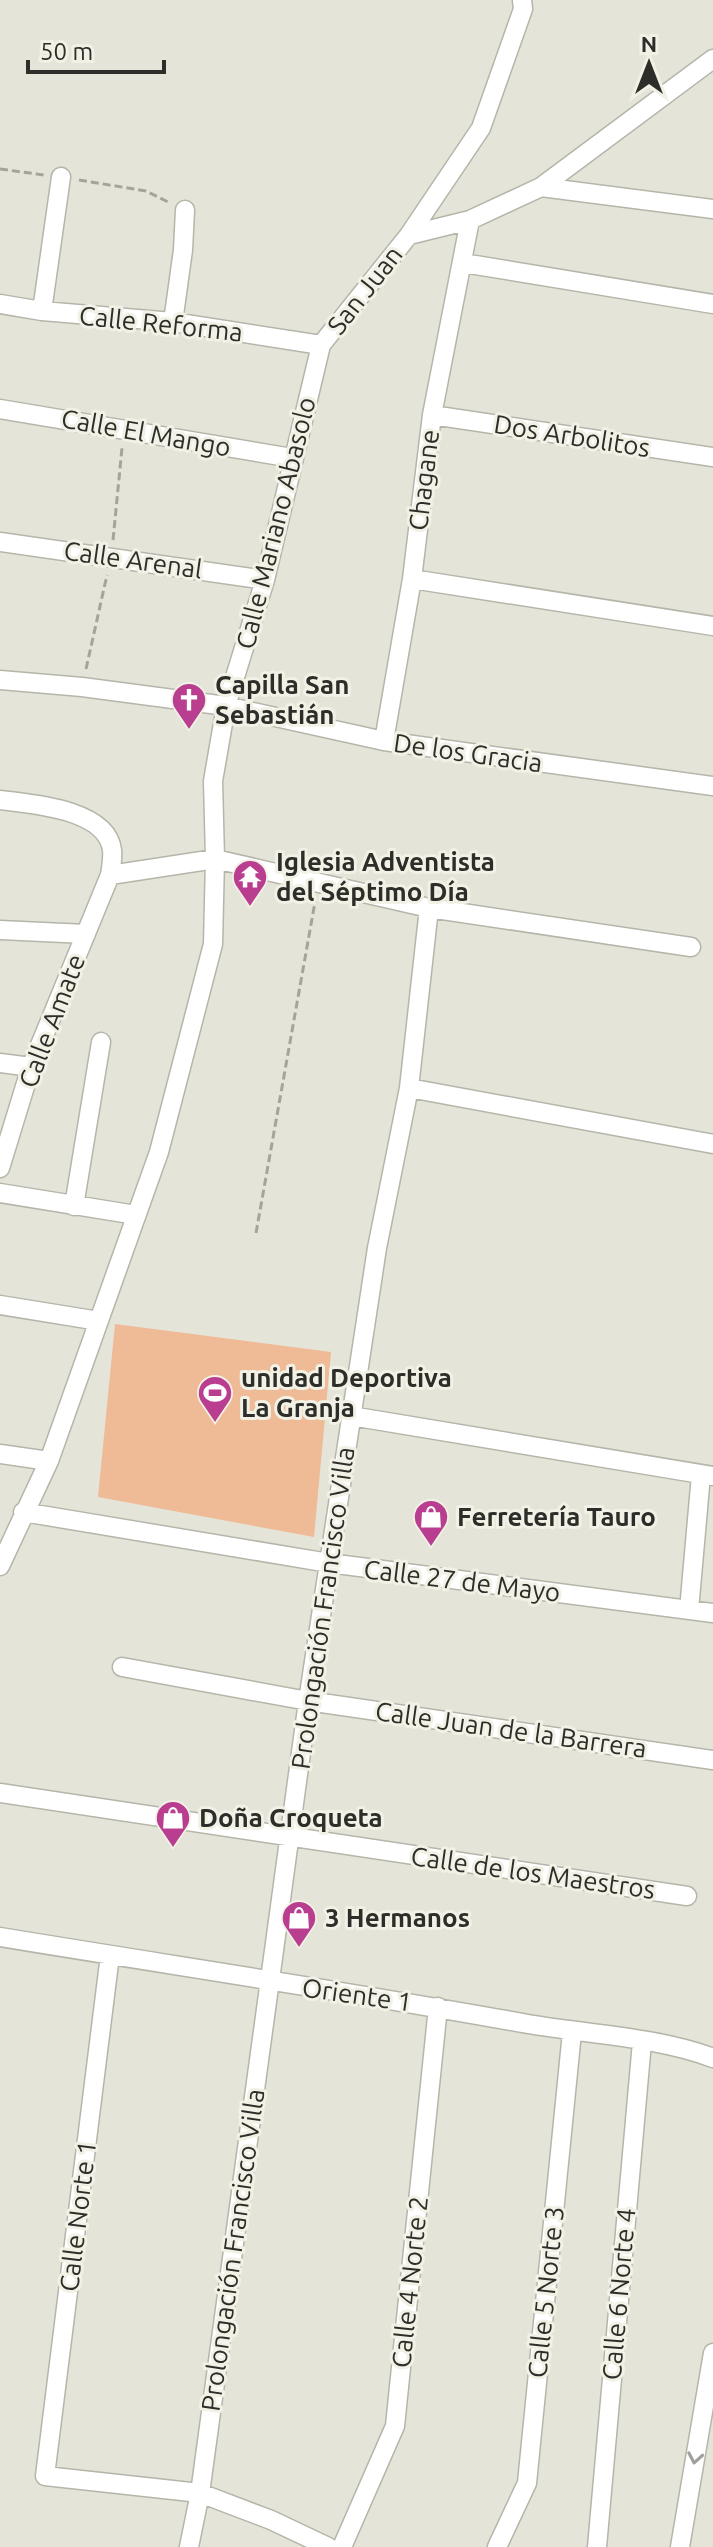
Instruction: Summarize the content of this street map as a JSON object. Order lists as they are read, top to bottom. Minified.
{"streets":{"street":["San Juan","Calle Reforma","Calle El Mango","Dos Arbolitos","Chagane","Calle Mariano Abasolo","Calle Arenal","De los Gracia","Calle Amate","Calle 27 de Mayo","Prolongación Francisco Villa","Calle Juan de la Barrera","Calle de los Maestros","Oriente 1","Calle Norte 1","Calle 4 Norte 2","Calle 5 Norte 3","Calle 6 Norte 4"]},"crossings":[["San Juan","Calle Reforma"],["San Juan","Calle Mariano Abasolo"],["Calle Reforma","Calle Mariano Abasolo"],["Calle El Mango","Calle Mariano Abasolo"],["Dos Arbolitos","Chagane"],["Chagane","De los Gracia"],["Calle Mariano Abasolo","Calle Arenal"],["Calle Mariano Abasolo","De los Gracia"],["Calle Mariano Abasolo","Calle 27 de Mayo"],["Calle 27 de Mayo","Prolongación Francisco Villa"],["Prolongación Francisco Villa","Calle Juan de la Barrera"],["Prolongación Francisco Villa","Calle de los Maestros"],["Prolongación Francisco Villa","Oriente 1"],["Prolongación Francisco Villa","Calle Norte 1"],["Oriente 1","Calle Norte 1"],["Oriente 1","Calle 4 Norte 2"],["Oriente 1","Calle 5 Norte 3"],["Oriente 1","Calle 6 Norte 4"]],"places":{"church":["Capilla San Sebastián"],"temple":["Iglesia Adventista del Séptimo Día"],"sports":["unidad Deportiva La Granja"],"shop":["Ferretería Tauro","Doña Croqueta","3 Hermanos"]},"scale_bar":"50 m","north":"top"}
